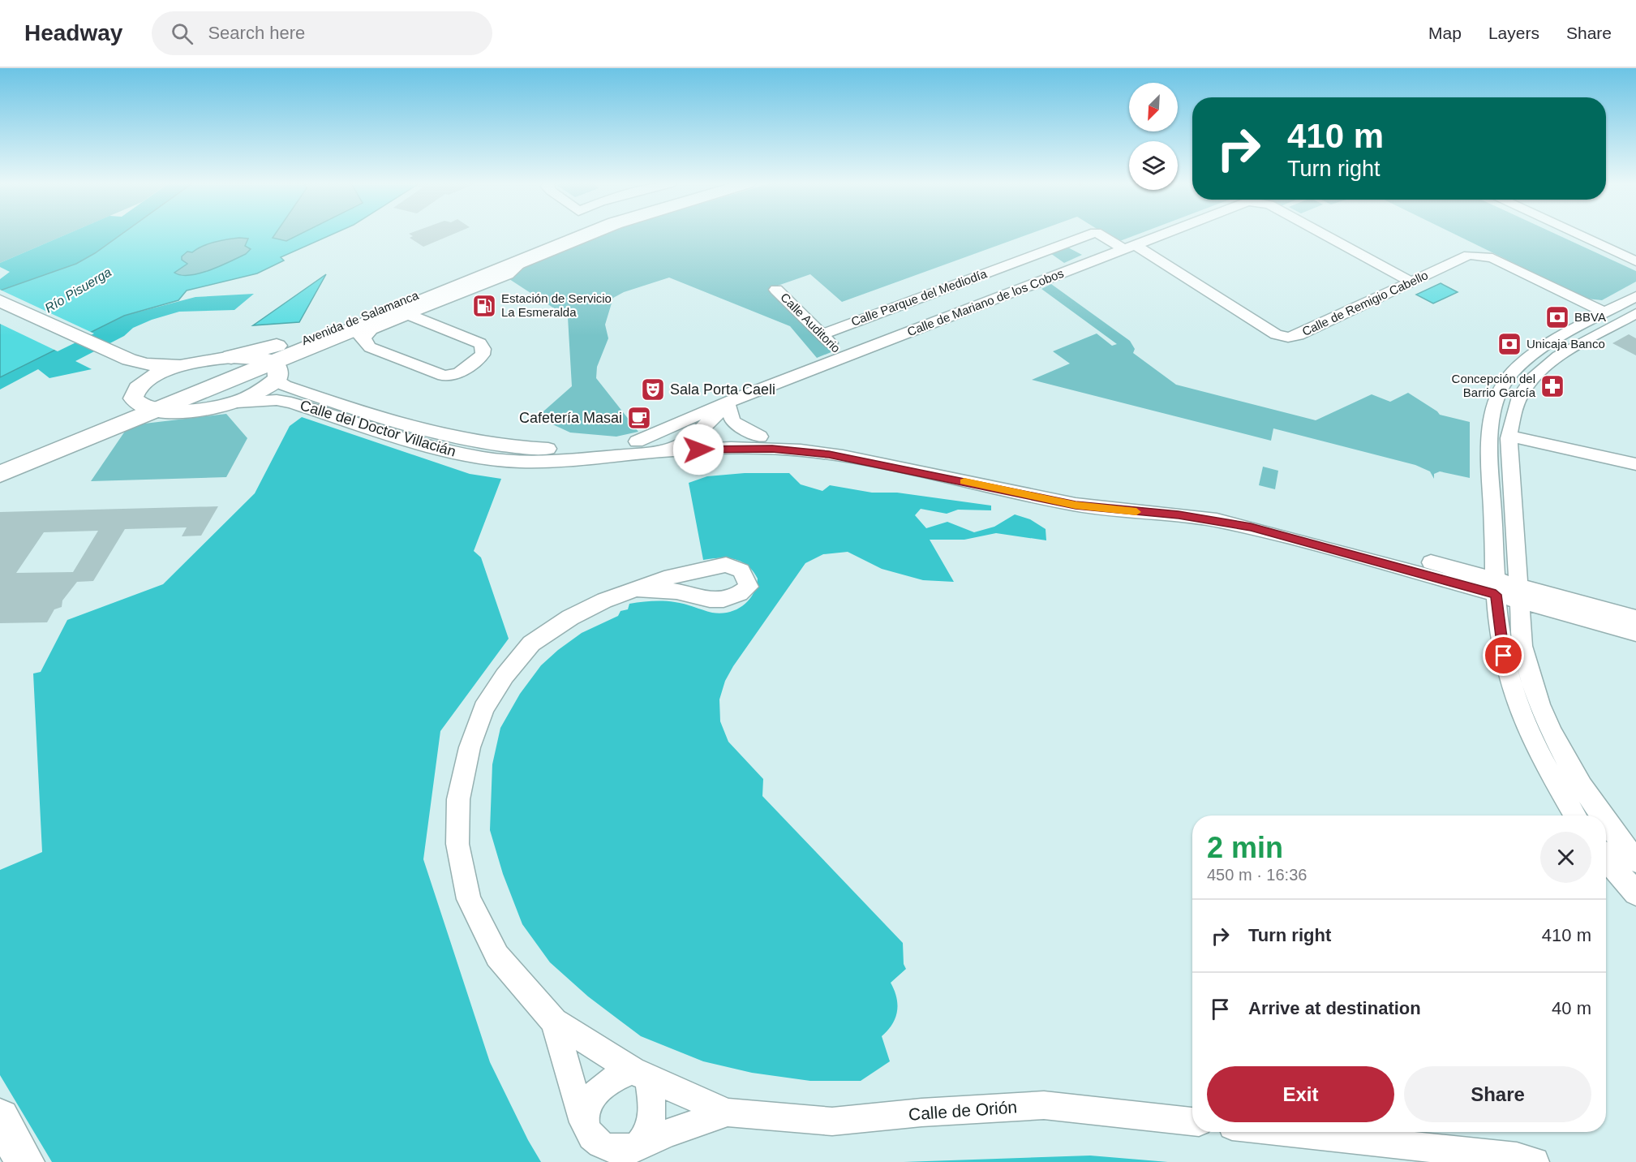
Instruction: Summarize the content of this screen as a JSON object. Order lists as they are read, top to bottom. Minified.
{"streets":{"highway":["Avenida de Salamanca"],"street":["Calle Parque del Mediodía","Calle de Mariano de los Cobos","Calle de Remigio Cabello","Calle Auditorio","Calle del Doctor Villacián","Calle de Orión"]},"crossings":[["Calle Parque del Mediodía","Calle de Mariano de los Cobos"],["Calle Parque del Mediodía","Calle de Remigio Cabello"],["Calle Parque del Mediodía","Calle Auditorio"],["Calle de Mariano de los Cobos","Calle de Remigio Cabello"],["Calle de Mariano de los Cobos","Calle Auditorio"],["Calle de Mariano de los Cobos","Calle del Doctor Villacián"],["Avenida de Salamanca","Calle del Doctor Villacián"]],"water":["Río Pisuerga"],"places":{"fuel station":["Estación de Servicio La Esmeralda"],"bank":["BBVA","Unicaja Banco"],"pharmacy":["Concepción del Barrio García"],"theatre":["Sala Porta Caeli"],"cafe":["Cafetería Masai"]},"north":"bottom left","page":{"header":"Headway","search":"Search here","nav":["Map","Layers","Share"],"turn":["410 m","Turn right"],"heading":["2 min","450 m · 16:36"],"list":[{"name":"Turn right","value":"410 m"},{"name":"Arrive at destination","value":"40 m"}],"buttons":["Exit","Share"]}}
